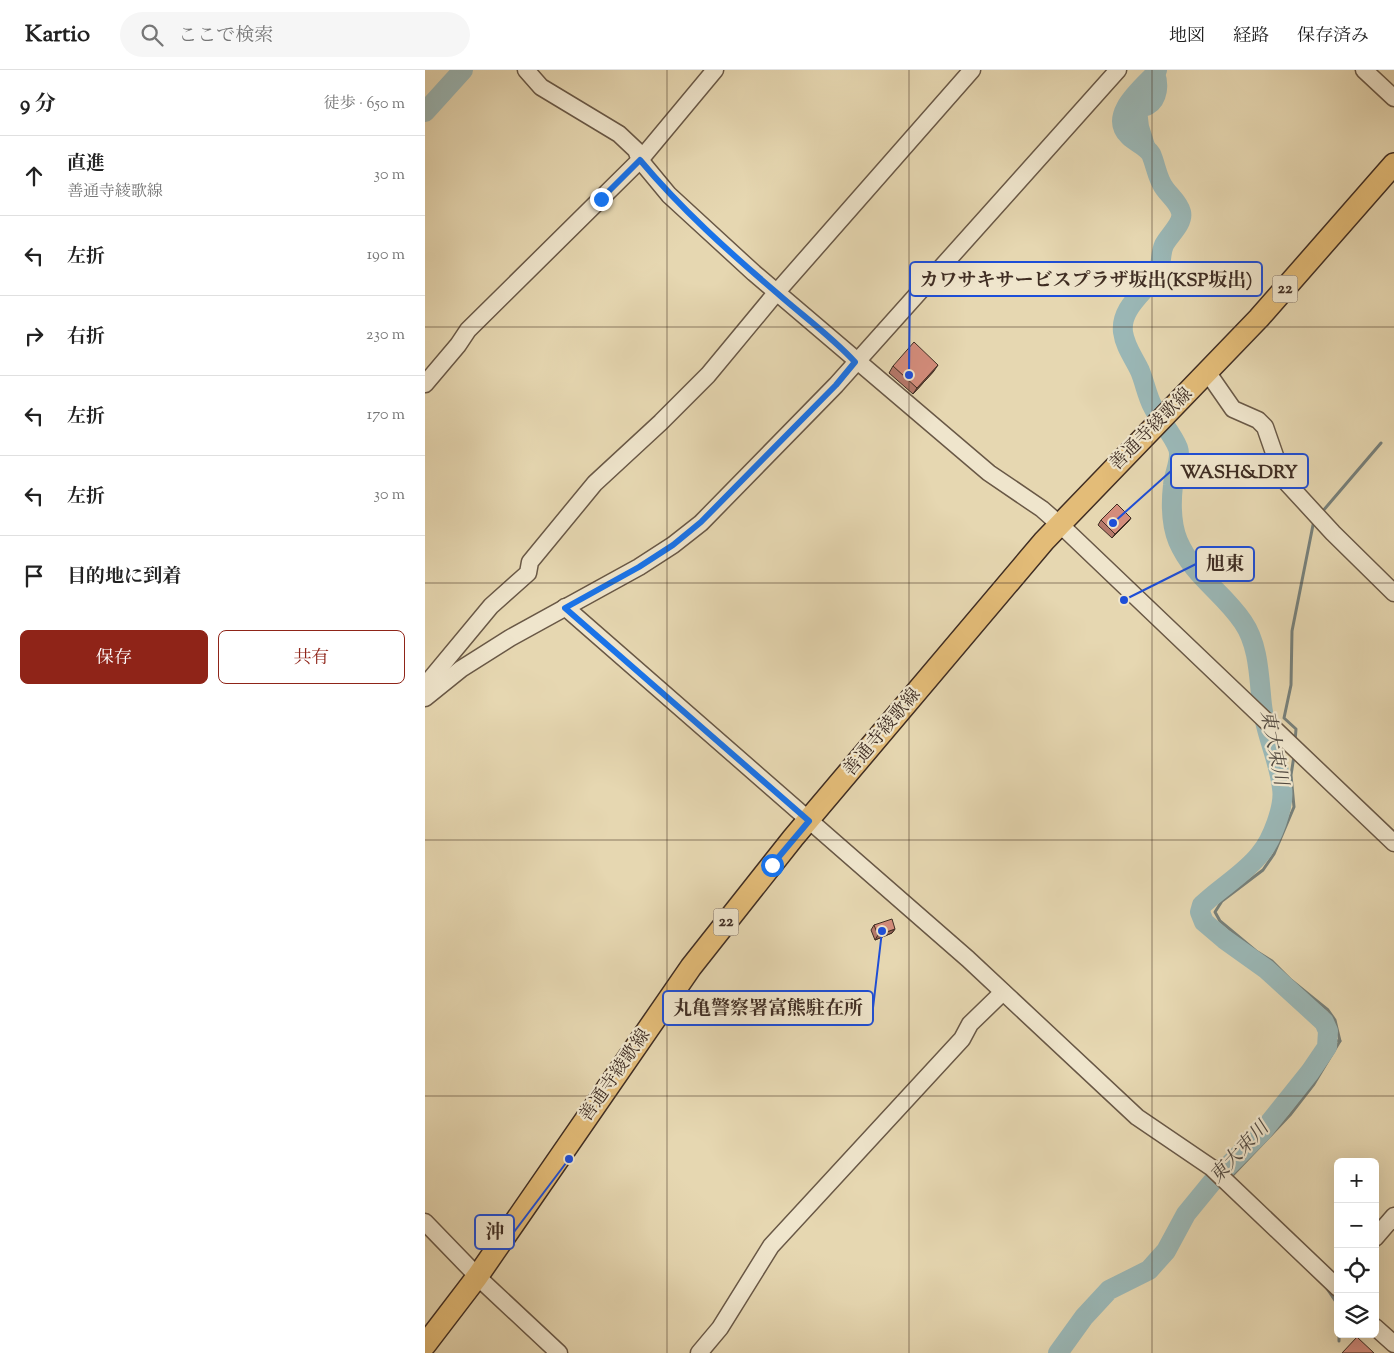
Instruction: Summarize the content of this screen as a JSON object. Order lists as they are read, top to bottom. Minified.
{"streets":{"main road":["22","善通寺綾歌線"]},"water":["東大束川"],"places":["カワサキサービスプラザ坂出(KSP坂出)","WASH&DRY","旭東","丸亀警察署富熊駐在所","沖"],"page":{"header":"Kartio","search":"ここで検索","nav":["地図","経路","保存済み"],"heading":["9 分","徒歩 · 650 m"],"list":[["直進","善通寺綾歌線","30 m"],["左折","190 m"],["右折","230 m"],["左折","170 m"],["左折","30 m"],"目的地に到着"],"buttons":["保存","共有"],"map_buttons":["+","−"]}}
